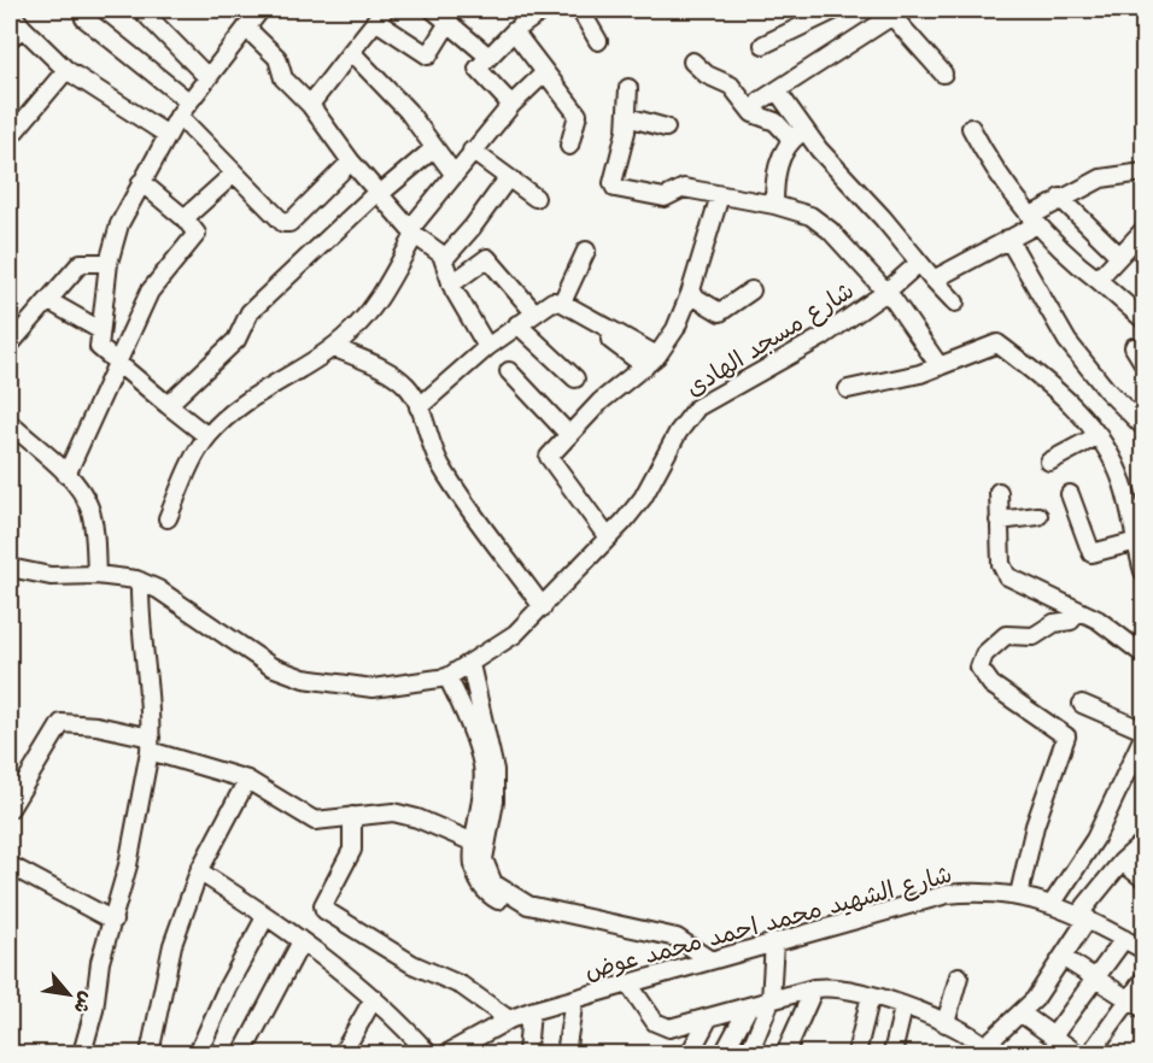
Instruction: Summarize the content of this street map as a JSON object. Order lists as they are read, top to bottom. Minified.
{"streets":{"street":["شارع مسجد الهادى","شارع الشهيد محمد احمد محمد عوض"]},"north":"bottom right"}
